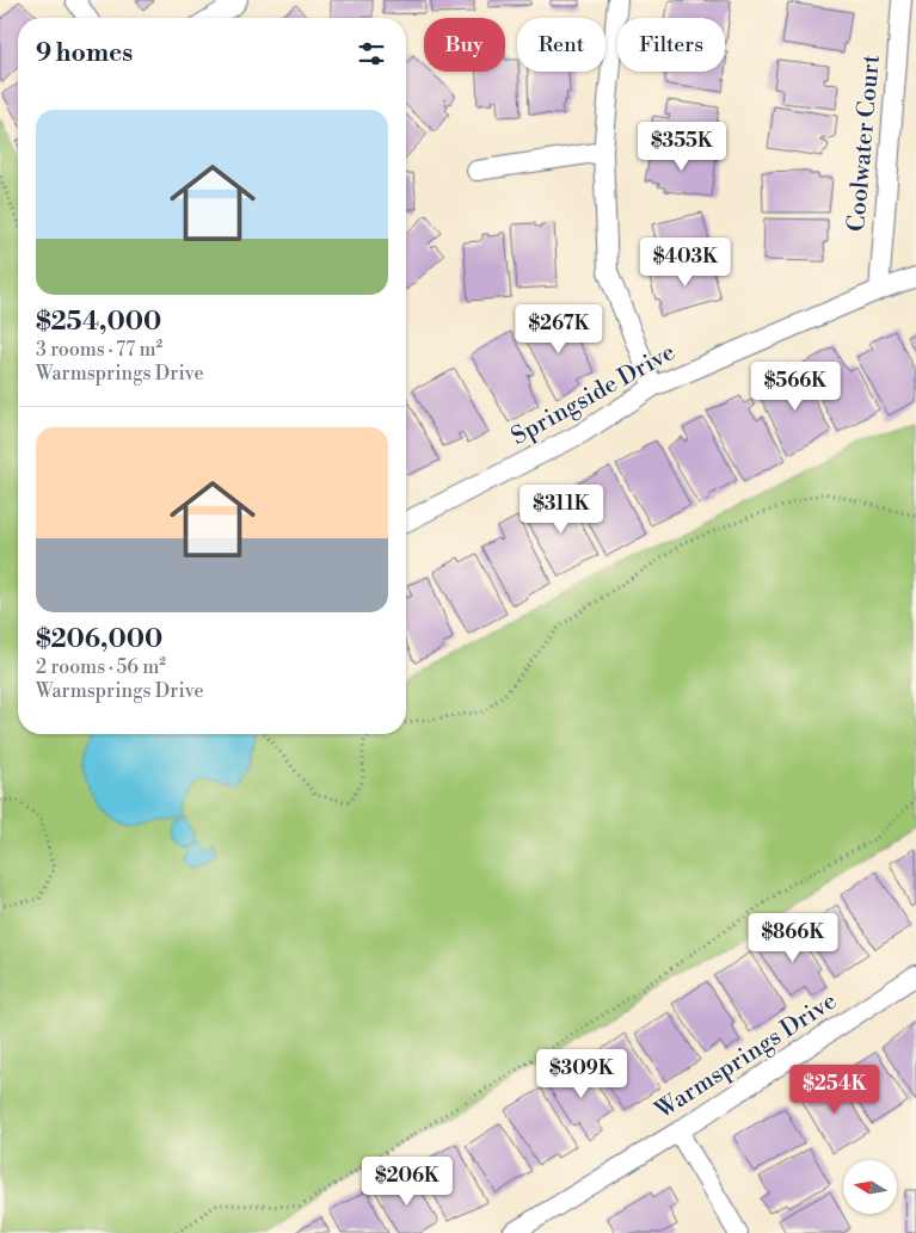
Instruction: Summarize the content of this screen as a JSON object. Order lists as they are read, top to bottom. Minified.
{"streets":{"street":["Coolwater Court","Springside Drive","Warmsprings Drive"]},"crossings":[["Coolwater Court","Springside Drive"]],"north":"left","page":{"chip":["Buy","Rent","Filters"],"heading":"9 homes","list":[{"name":"$254,000","note":"3 rooms · 77 m² · Warmsprings Drive"},{"name":"$206,000","note":"2 rooms · 56 m² · Warmsprings Drive"}],"price":["$355K","$403K","$267K","$566K","$311K","$866K","$309K","$254K","$206K"]}}
